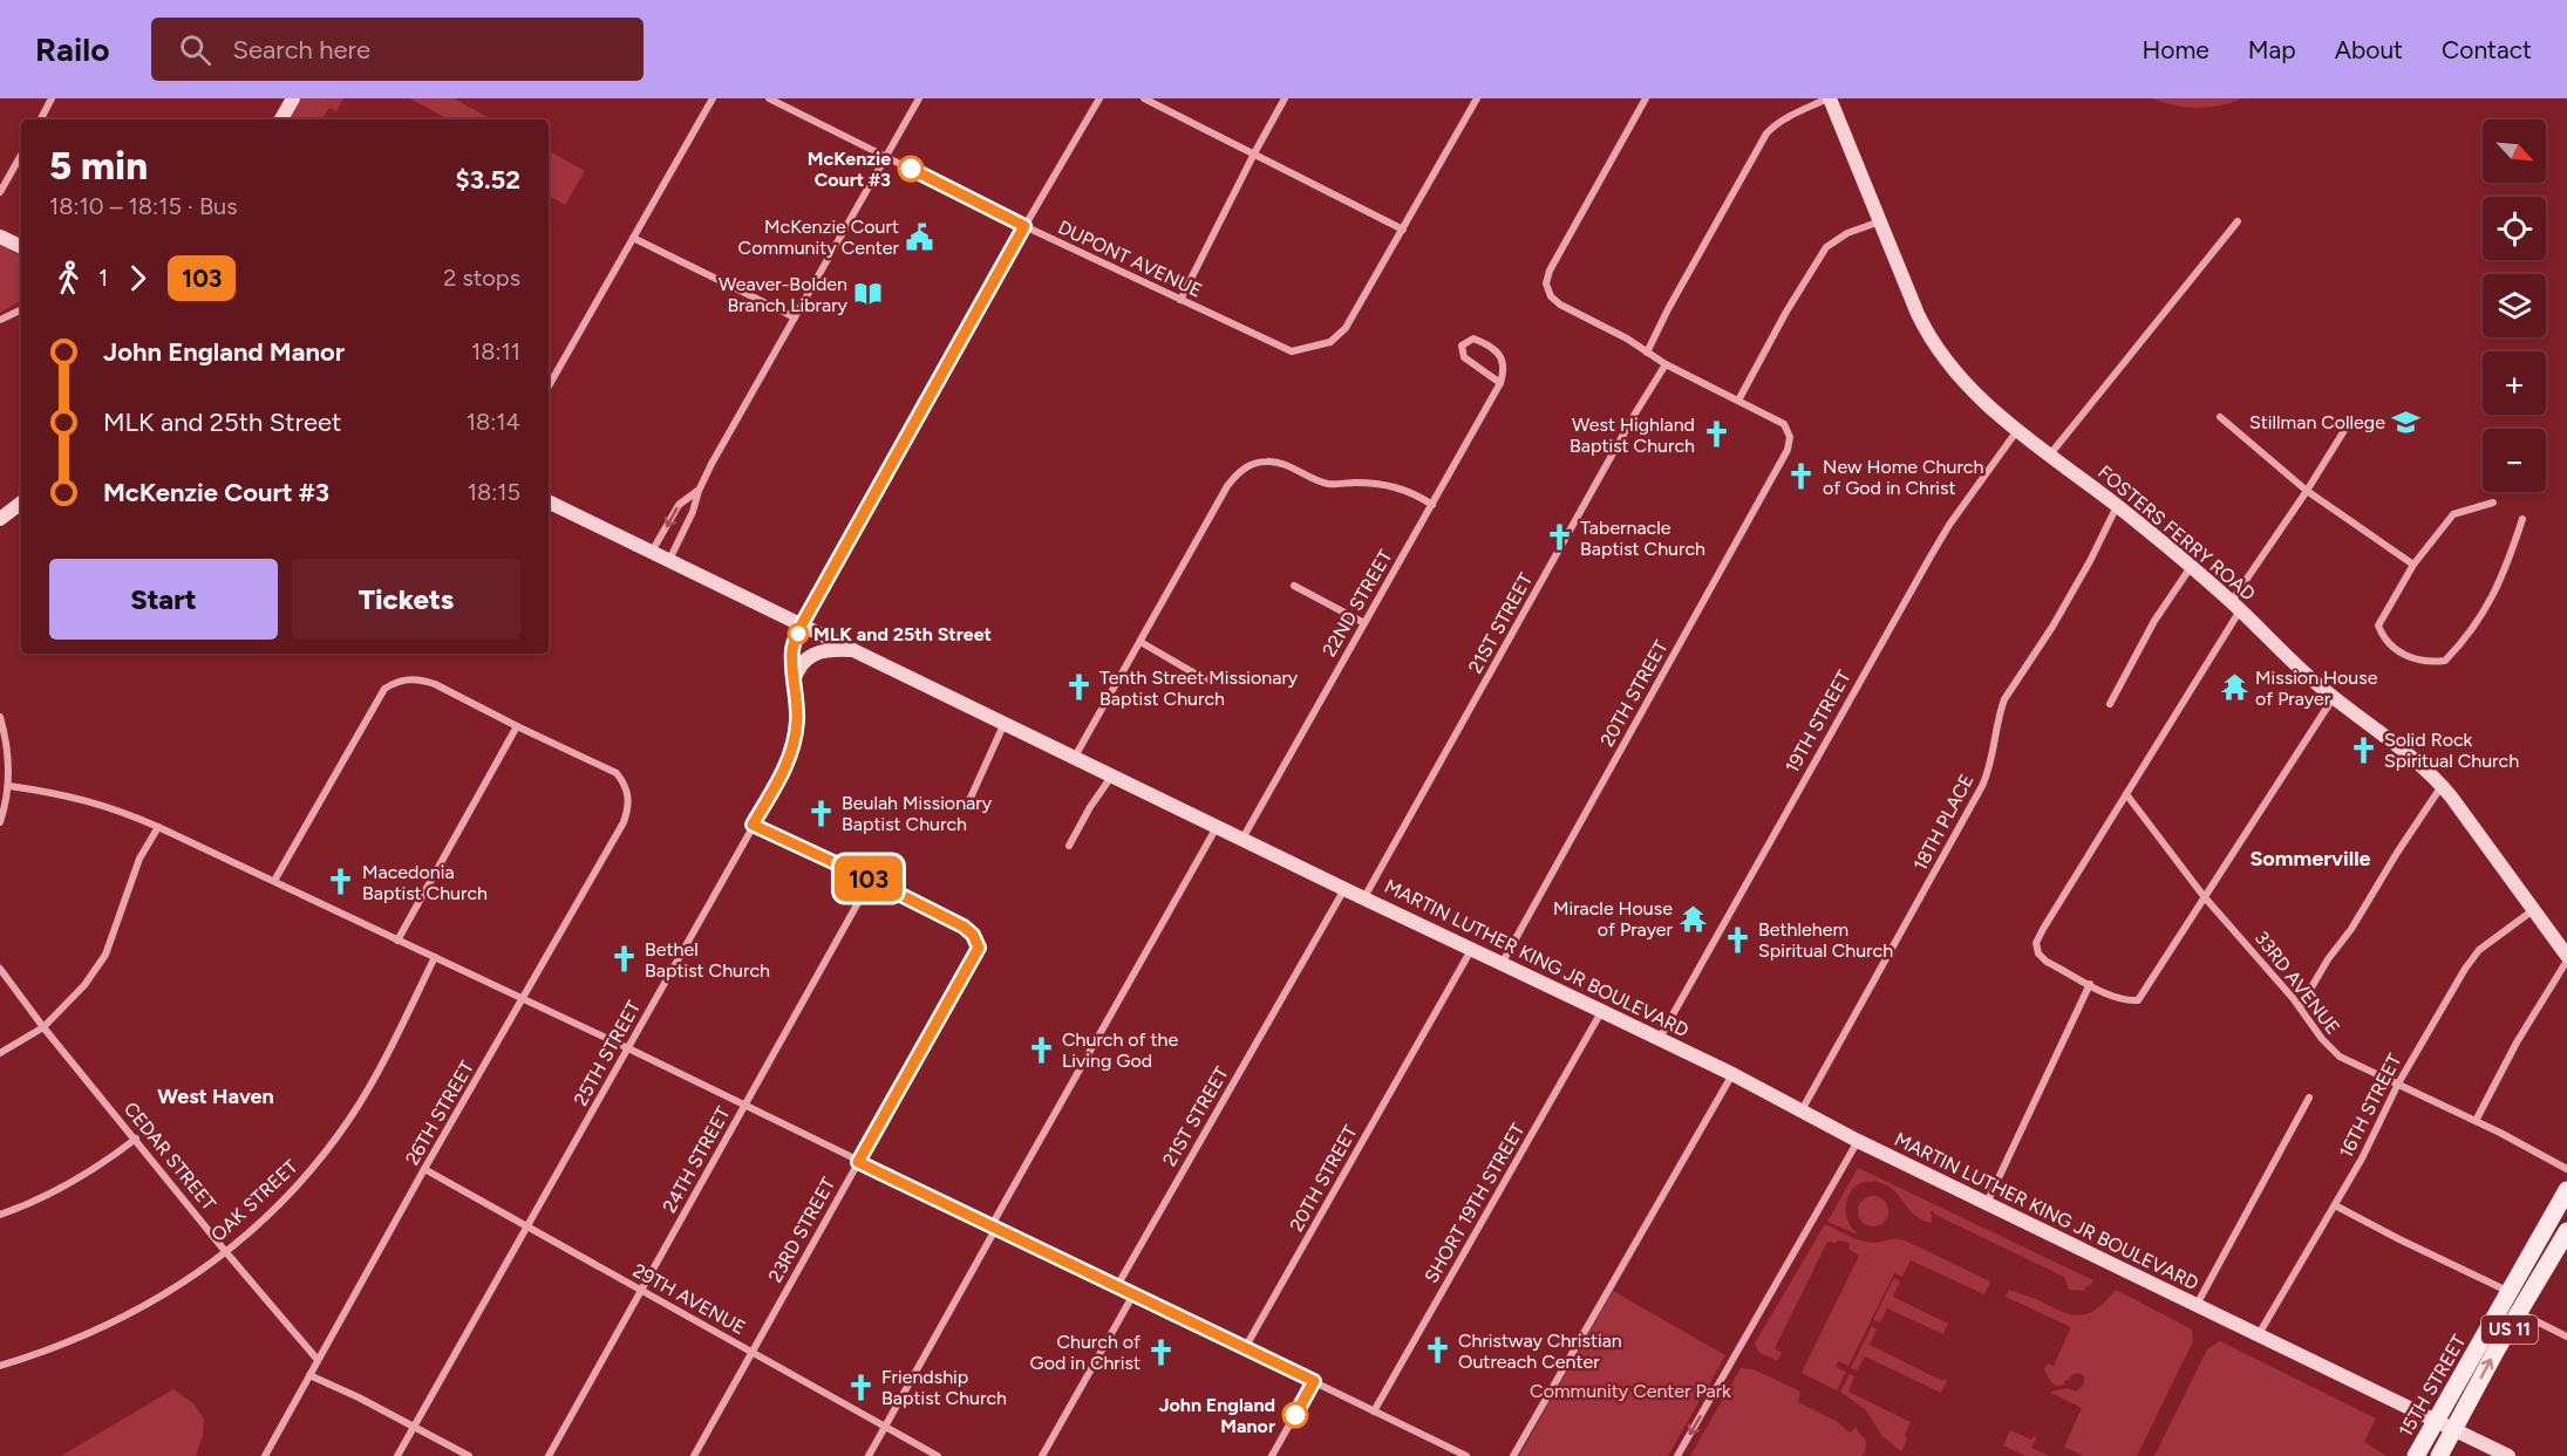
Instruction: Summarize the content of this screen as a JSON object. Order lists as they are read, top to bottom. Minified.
{"streets":{"main road":["FOSTERS FERRY ROAD","MARTIN LUTHER KING JR BOULEVARD","US 11","15TH STREET"],"street":["DUPONT AVENUE","22ND STREET","21ST STREET","20TH STREET","19TH STREET","18TH PLACE","33RD AVENUE","25TH STREET","16TH STREET","26TH STREET","CEDAR STREET","24TH STREET","OAK STREET","SHORT 19TH STREET","23RD STREET","29TH AVENUE"]},"crossings":[["DUPONT AVENUE","25TH STREET"],["FOSTERS FERRY ROAD","19TH STREET"],["FOSTERS FERRY ROAD","18TH PLACE"],["FOSTERS FERRY ROAD","16TH STREET"],["22ND STREET","MARTIN LUTHER KING JR BOULEVARD"],["21ST STREET","MARTIN LUTHER KING JR BOULEVARD"],["20TH STREET","MARTIN LUTHER KING JR BOULEVARD"],["19TH STREET","MARTIN LUTHER KING JR BOULEVARD"],["18TH PLACE","MARTIN LUTHER KING JR BOULEVARD"],["MARTIN LUTHER KING JR BOULEVARD","25TH STREET"],["MARTIN LUTHER KING JR BOULEVARD","16TH STREET"],["MARTIN LUTHER KING JR BOULEVARD","SHORT 19TH STREET"],["MARTIN LUTHER KING JR BOULEVARD","15TH STREET"],["33RD AVENUE","16TH STREET"],["25TH STREET","29TH AVENUE"],["26TH STREET","CEDAR STREET"],["26TH STREET","29TH AVENUE"],["CEDAR STREET","OAK STREET"],["24TH STREET","23RD STREET"],["24TH STREET","29TH AVENUE"],["23RD STREET","29TH AVENUE"]],"districts":["Sommerville","West Haven"],"parks":["Community Center Park"],"places":{"other":["McKenzie Court #3","MLK and 25th Street","John England Manor"],"public building":["McKenzie Court Community Center"],"library":["Weaver-Bolden Branch Library"],"school or university":["Stillman College"],"church":["West Highland Baptist Church","New Home Church of God in Christ","Tabernacle Baptist Church","Tenth Street Missionary Baptist Church","Solid Rock Spiritual Church","Beulah Missionary Baptist Church","Macedonia Baptist Church","Bethlehem Spiritual Church","Bethel Baptist Church","Church of the Living God","Christway Christian Outreach Center","Church of God in Christ","Friendship Baptist Church"],"temple":["Mission House of Prayer","Miracle House of Prayer"]},"lines":["bus line 103"],"north":"bottom right","page":{"header":"Railo","search":"Search here","nav":["Home","Map","About","Contact"],"on_map":"103","map_buttons":["+","−"],"heading":["5 min","18:10 – 18:15 · Bus","$3.52"],"legs":["1","103","2 stops"],"list":[{"name":"John England Manor","value":"18:11"},{"name":"MLK and 25th Street","value":"18:14"},{"name":"McKenzie Court #3","value":"18:15"}],"buttons":["Start","Tickets"]}}
